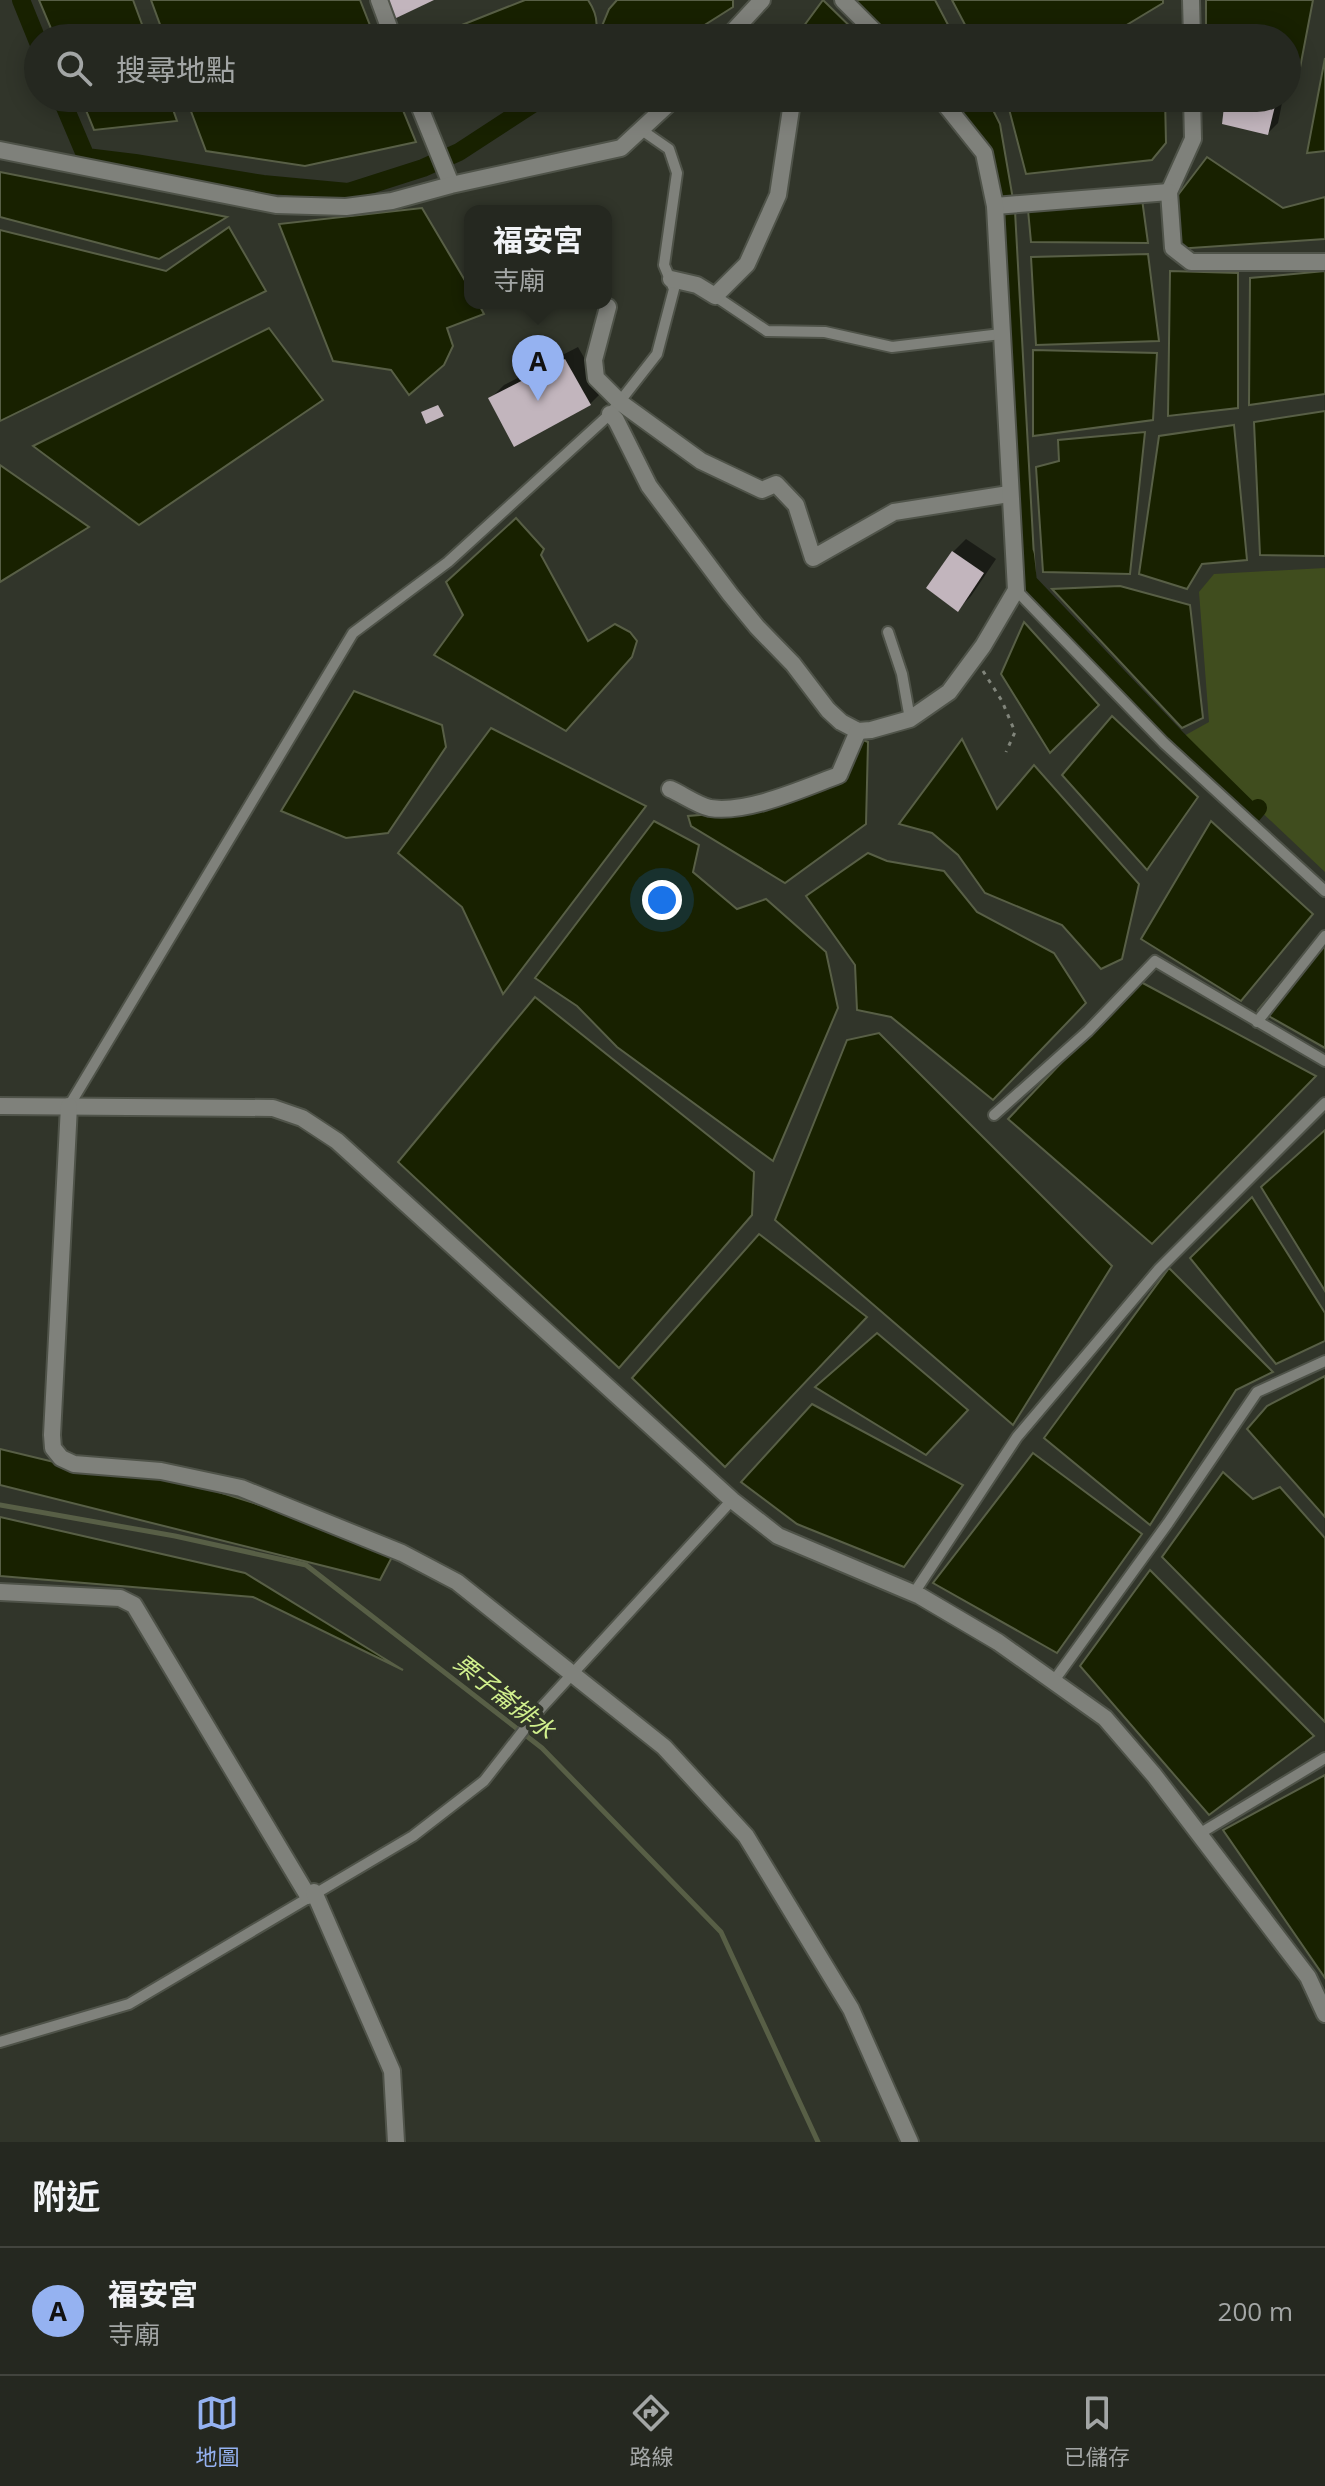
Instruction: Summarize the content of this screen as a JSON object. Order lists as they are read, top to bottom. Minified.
{"water":["栗子崙排水"],"page":{"search":"搜尋地點","popup":["福安宮","寺廟"],"pins":"A","heading":"附近","list":[{"mark":"A","name":"福安宮","note":"寺廟","value":"200 m"}],"nav":["地圖","路線","已儲存"]}}
